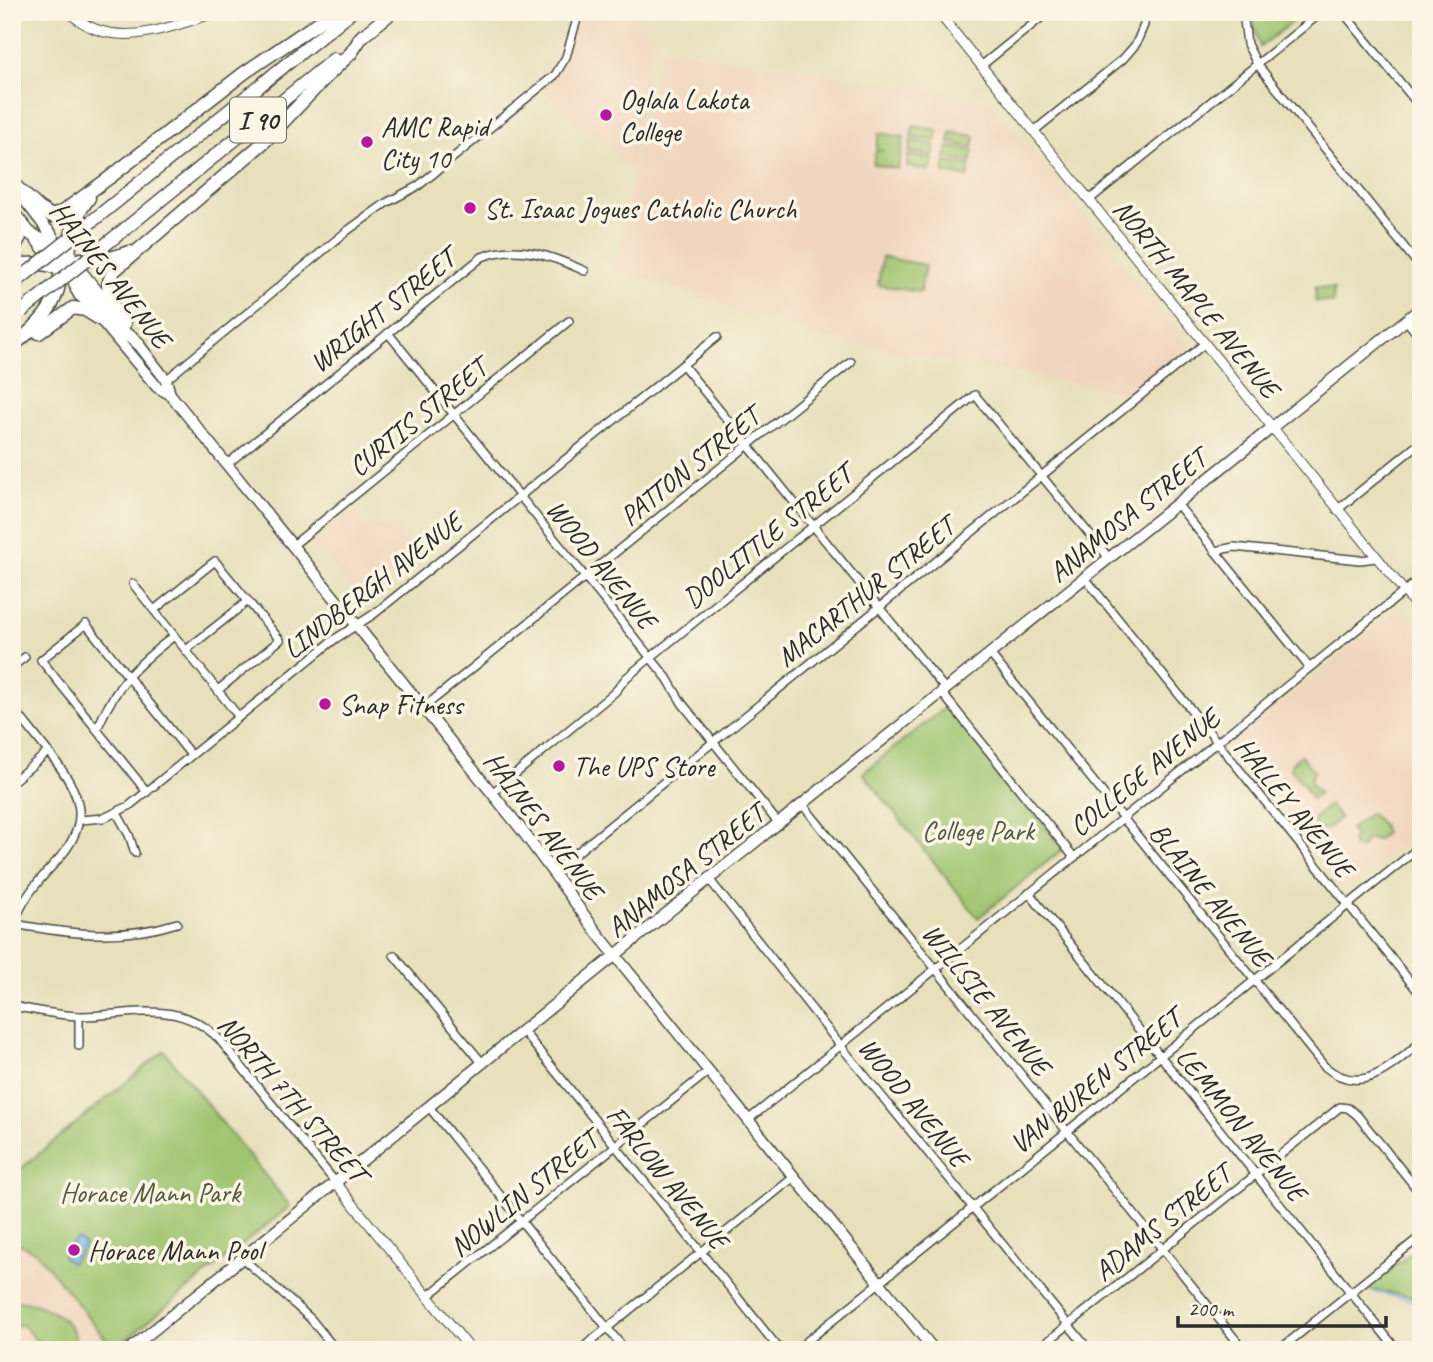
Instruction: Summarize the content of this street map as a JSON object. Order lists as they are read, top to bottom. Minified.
{"streets":{"highway":["I 90"],"main road":["HAINES AVENUE","ANAMOSA STREET"],"street":["NORTH MAPLE AVENUE","WRIGHT STREET","CURTIS STREET","PATTON STREET","DOOLITTLE STREET","WOOD AVENUE","LINDBERGH AVENUE","MACARTHUR STREET","COLLEGE AVENUE","HALLEY AVENUE","BLAINE AVENUE","WILLSIE AVENUE","VAN BUREN STREET","NORTH 7TH STREET","LEMMON AVENUE","FARLOW AVENUE","NOWLIN STREET","ADAMS STREET"]},"crossings":[["HAINES AVENUE","WRIGHT STREET"],["HAINES AVENUE","CURTIS STREET"],["HAINES AVENUE","PATTON STREET"],["HAINES AVENUE","ANAMOSA STREET"],["HAINES AVENUE","DOOLITTLE STREET"],["HAINES AVENUE","LINDBERGH AVENUE"],["HAINES AVENUE","MACARTHUR STREET"],["HAINES AVENUE","COLLEGE AVENUE"],["HAINES AVENUE","VAN BUREN STREET"],["HAINES AVENUE","NOWLIN STREET"],["NORTH MAPLE AVENUE","ANAMOSA STREET"],["NORTH MAPLE AVENUE","MACARTHUR STREET"],["NORTH MAPLE AVENUE","COLLEGE AVENUE"],["WRIGHT STREET","WOOD AVENUE"],["CURTIS STREET","WOOD AVENUE"],["PATTON STREET","WOOD AVENUE"],["ANAMOSA STREET","WOOD AVENUE"],["ANAMOSA STREET","HALLEY AVENUE"],["ANAMOSA STREET","BLAINE AVENUE"],["ANAMOSA STREET","WILLSIE AVENUE"],["ANAMOSA STREET","NORTH 7TH STREET"],["ANAMOSA STREET","FARLOW AVENUE"],["DOOLITTLE STREET","WOOD AVENUE"],["DOOLITTLE STREET","MACARTHUR STREET"],["WOOD AVENUE","LINDBERGH AVENUE"],["WOOD AVENUE","MACARTHUR STREET"],["WOOD AVENUE","COLLEGE AVENUE"],["WOOD AVENUE","VAN BUREN STREET"],["WOOD AVENUE","ADAMS STREET"],["COLLEGE AVENUE","HALLEY AVENUE"],["COLLEGE AVENUE","BLAINE AVENUE"],["COLLEGE AVENUE","WILLSIE AVENUE"],["COLLEGE AVENUE","LEMMON AVENUE"],["HALLEY AVENUE","VAN BUREN STREET"],["BLAINE AVENUE","VAN BUREN STREET"],["WILLSIE AVENUE","VAN BUREN STREET"],["WILLSIE AVENUE","ADAMS STREET"],["VAN BUREN STREET","LEMMON AVENUE"],["NORTH 7TH STREET","NOWLIN STREET"],["LEMMON AVENUE","ADAMS STREET"],["FARLOW AVENUE","NOWLIN STREET"]],"parks":["College Park","Horace Mann Park"],"places":["Oglala Lakota College","AMC Rapid City 10","St. Isaac Jogues Catholic Church","Snap Fitness","The UPS Store","Horace Mann Pool"],"scale_bar":"200 m"}
